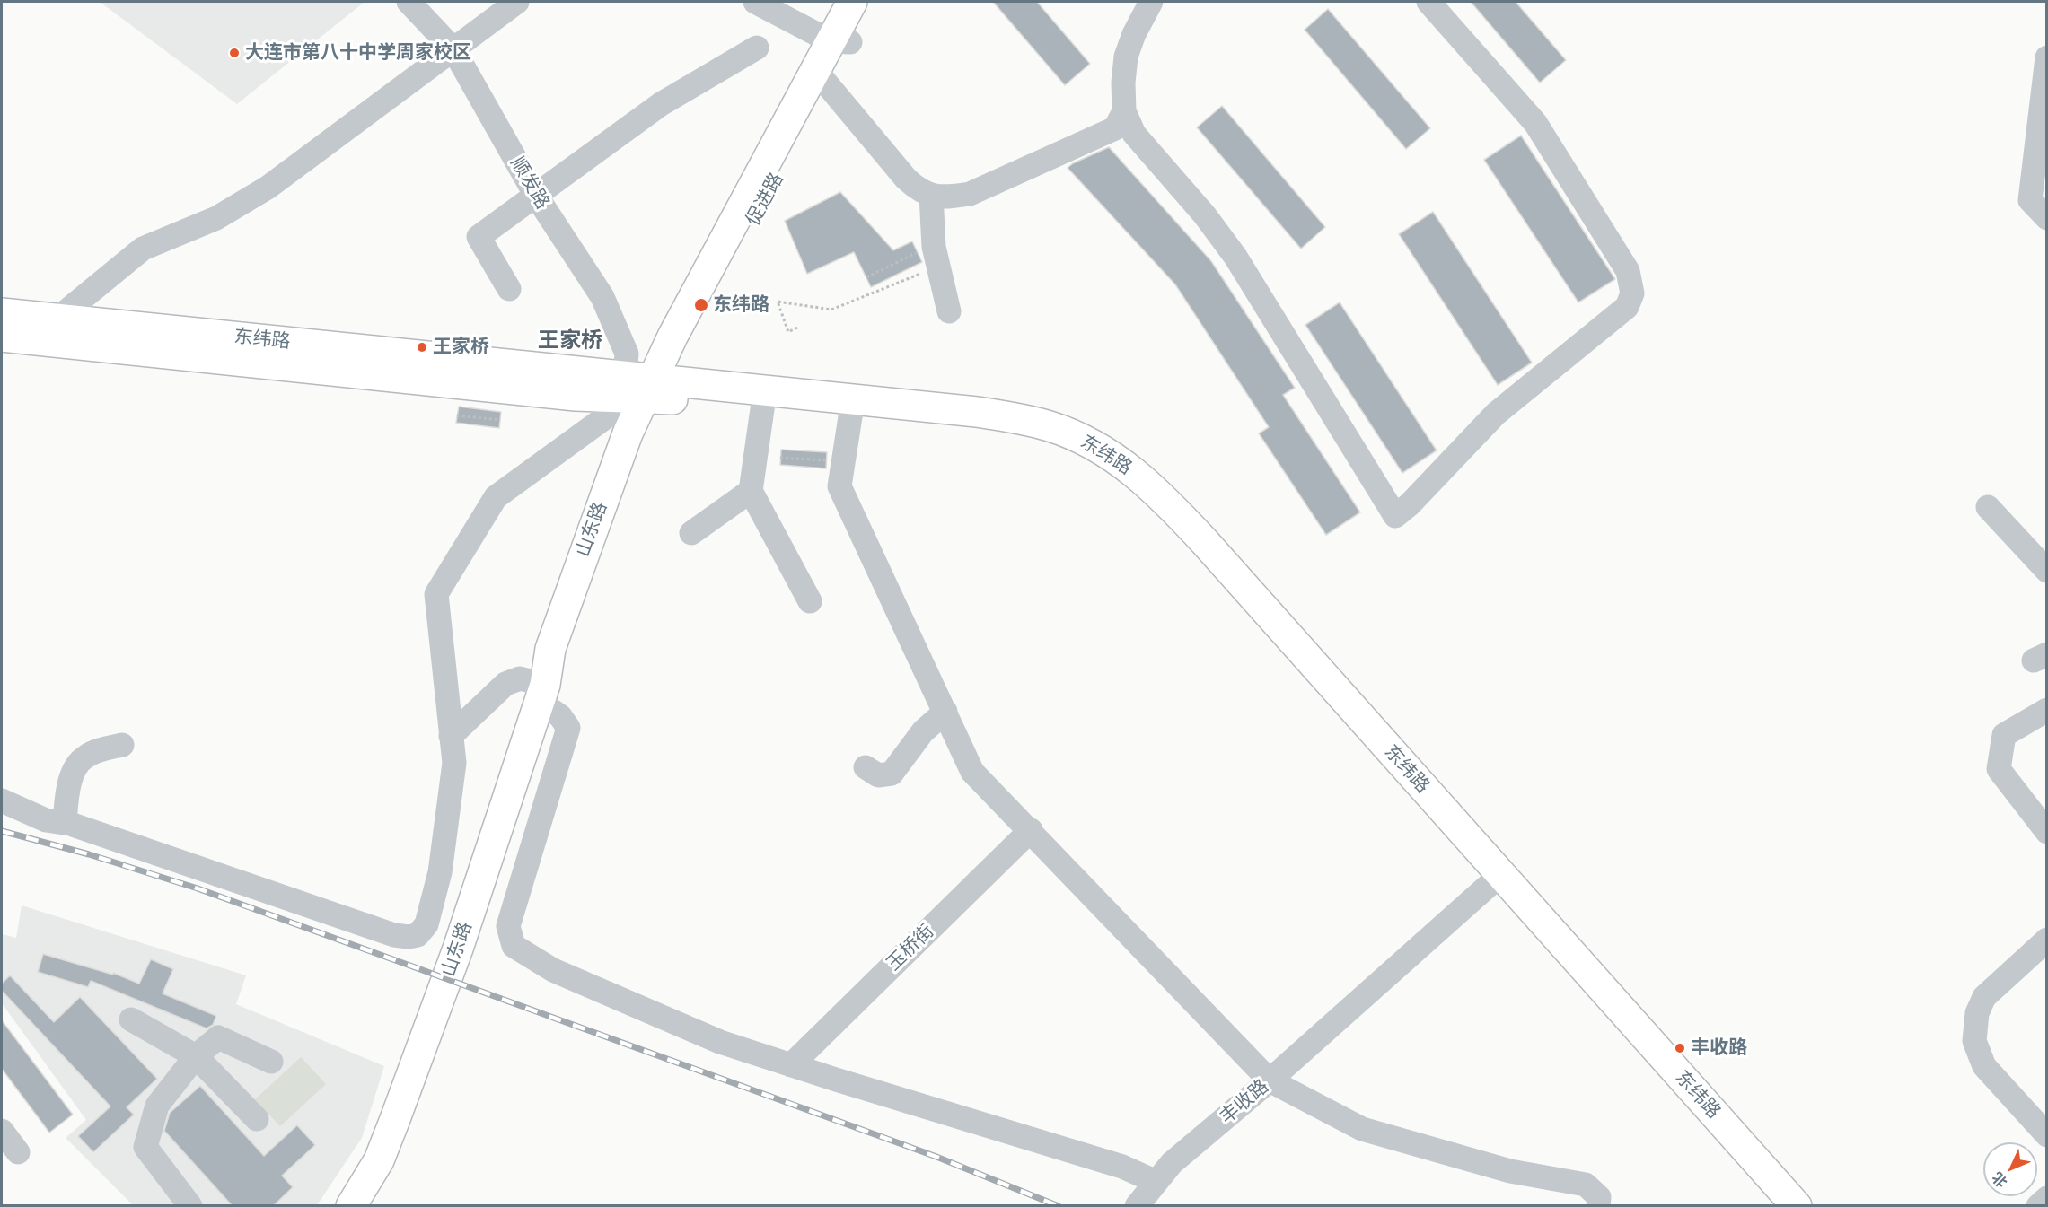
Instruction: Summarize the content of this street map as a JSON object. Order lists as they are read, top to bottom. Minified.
{"streets":{"main road":["促进路","东纬路","山东路"],"street":["顺发路","玉桥街","丰收路"]},"crossings":[["顺发路","促进路"],["顺发路","东纬路"],["顺发路","山东路"],["促进路","东纬路"],["促进路","山东路"],["东纬路","山东路"],["东纬路","丰收路"]],"districts":["王家桥"],"places":["大连市第八十中学周家校区","东纬路","王家桥","丰收路"],"north":"bottom left"}
